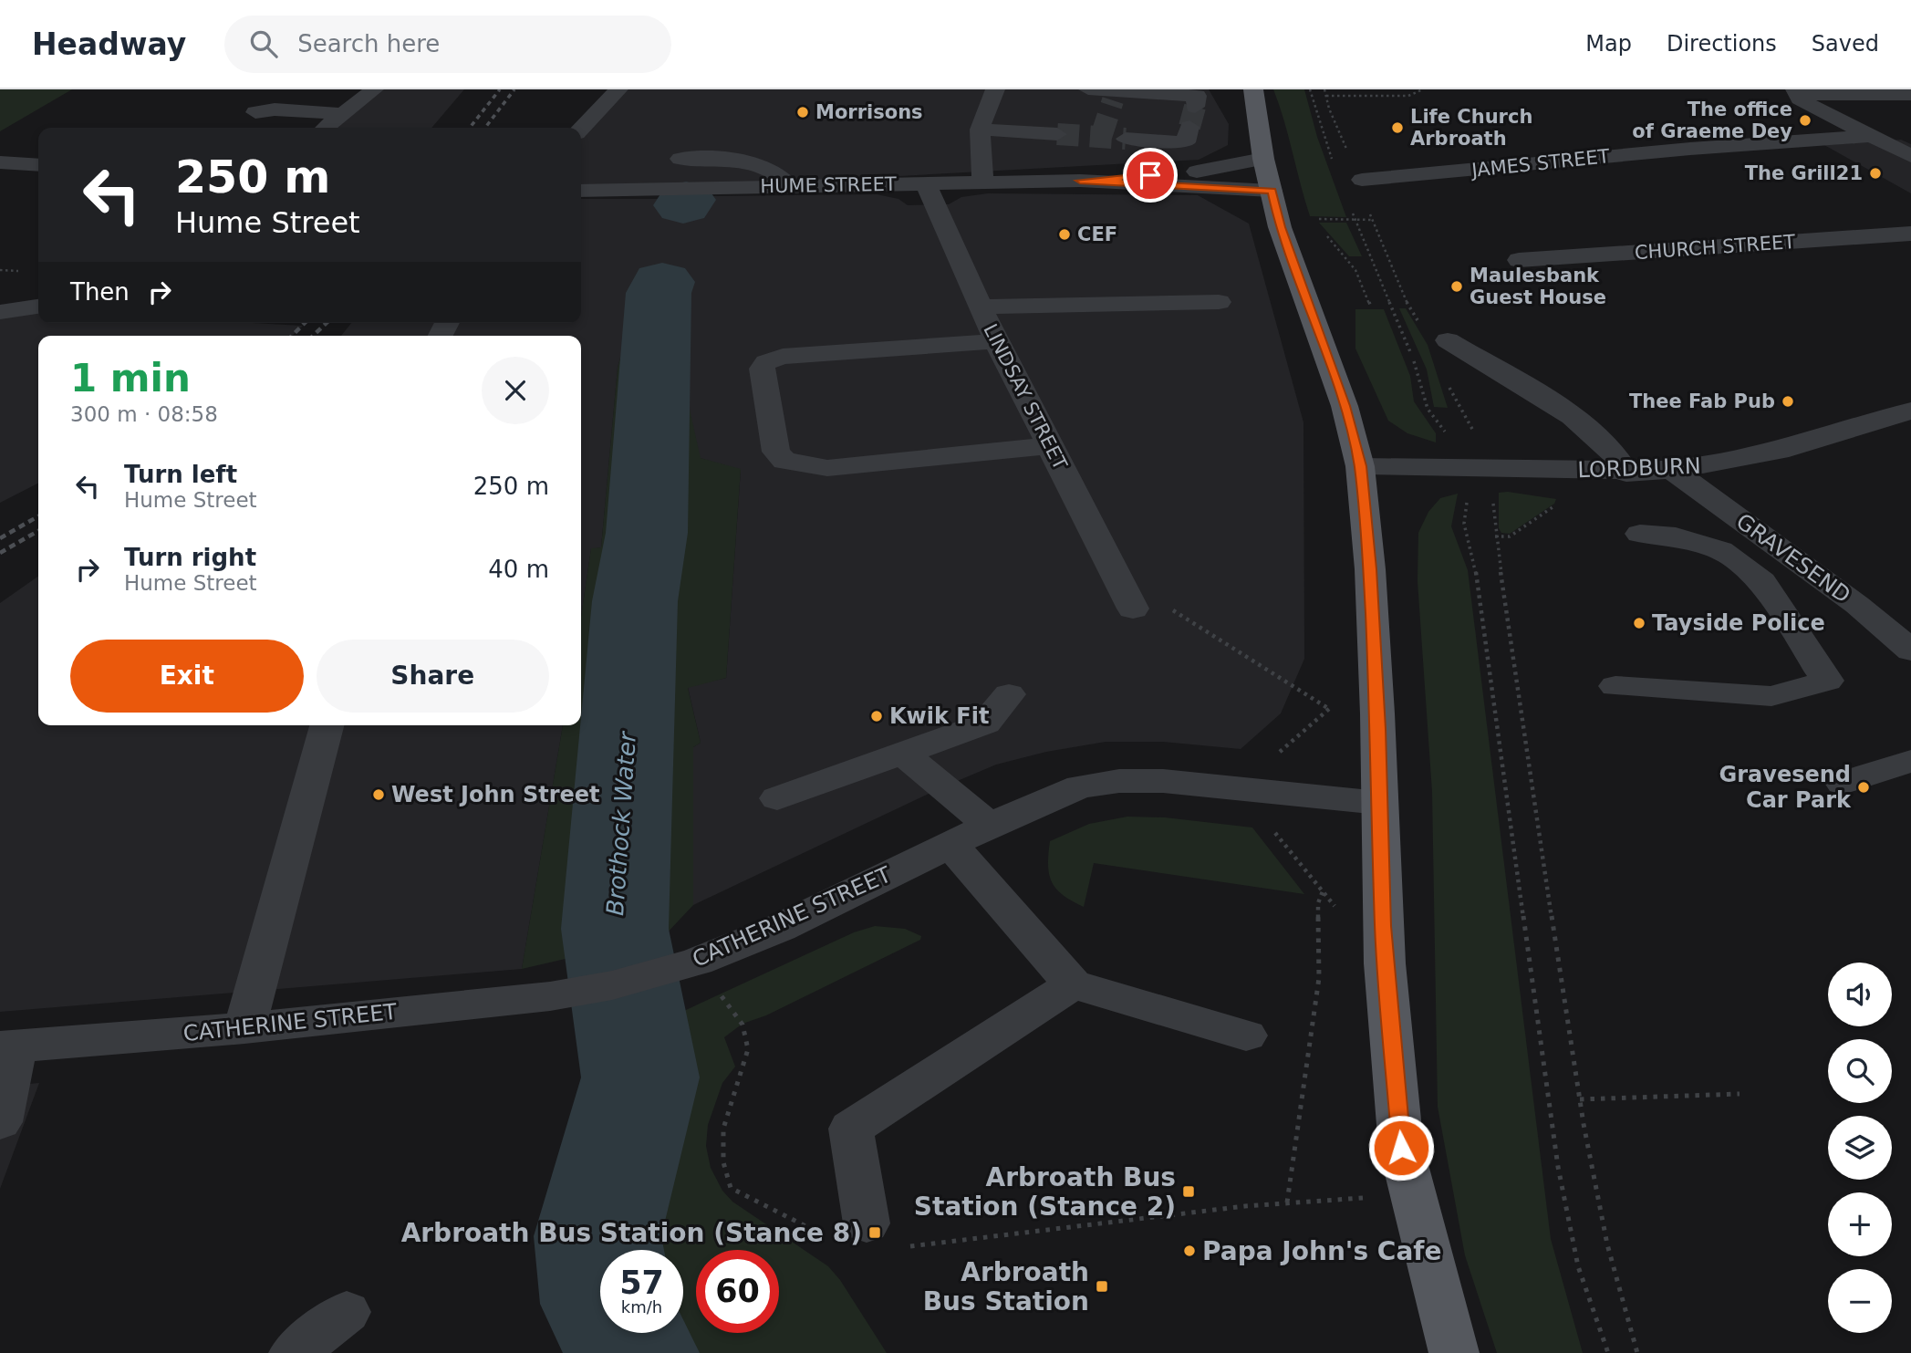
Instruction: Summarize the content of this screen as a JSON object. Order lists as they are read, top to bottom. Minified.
{"streets":{"street":["JAMES STREET","HUME STREET","CHURCH STREET","LINDSAY STREET","LORDBURN","GRAVESEND","CATHERINE STREET"]},"crossings":[["HUME STREET","LINDSAY STREET"],["LORDBURN","GRAVESEND"]],"water":["Brothock Water"],"places":{"other":["Morrisons","The office of Graeme Dey","Life Church Arbroath","The Grill21","CEF","Maulesbank Guest House","Thee Fab Pub","Tayside Police","Kwik Fit","Gravesend Car Park","West John Street","Papa John's Cafe"],"transit":["Arbroath Bus Station (Stance 2)","Arbroath Bus Station (Stance 8)","Arbroath Bus Station"]},"page":{"header":"Headway","search":"Search here","nav":["Map","Directions","Saved"],"turn":["250 m","Hume Street"],"then":"Then","heading":["1 min","300 m · 08:58"],"list":[{"name":"Turn left","note":"Hume Street","value":"250 m"},{"name":"Turn right","note":"Hume Street","value":"40 m"}],"buttons":["Exit","Share"],"map_buttons":["+","−"],"speed":"57 km/h","limit":"60"}}
